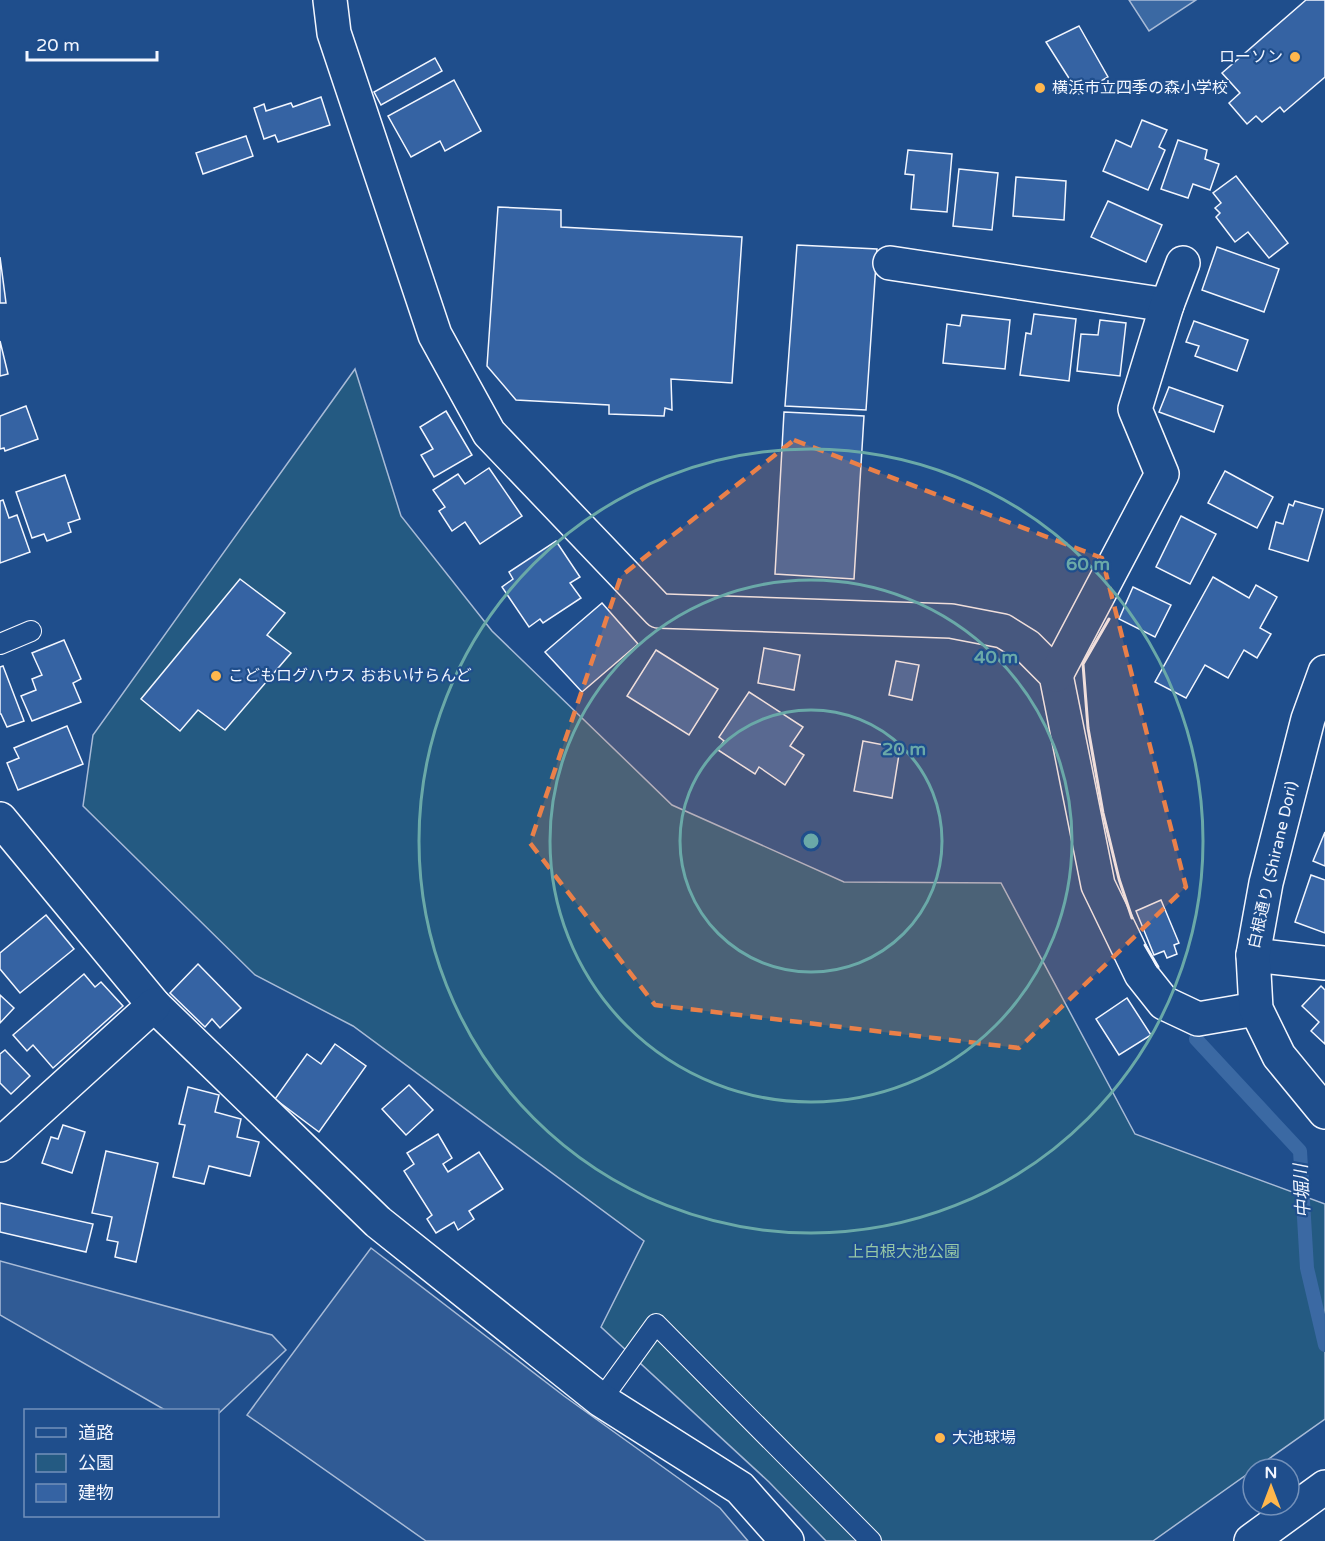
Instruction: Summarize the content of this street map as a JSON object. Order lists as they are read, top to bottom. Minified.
{"streets":{"street":["白根通り (Shirane Dori)"]},"water":["中堀川"],"parks":["上白根大池公園"],"places":["ローソン","横浜市立四季の森小学校","こどもログハウス おおいけらんど","大池球場"],"legend":["道路","公園","建物"],"scale_bar":"20 m","north":"top","rings":["60 m","40 m","20 m"]}
